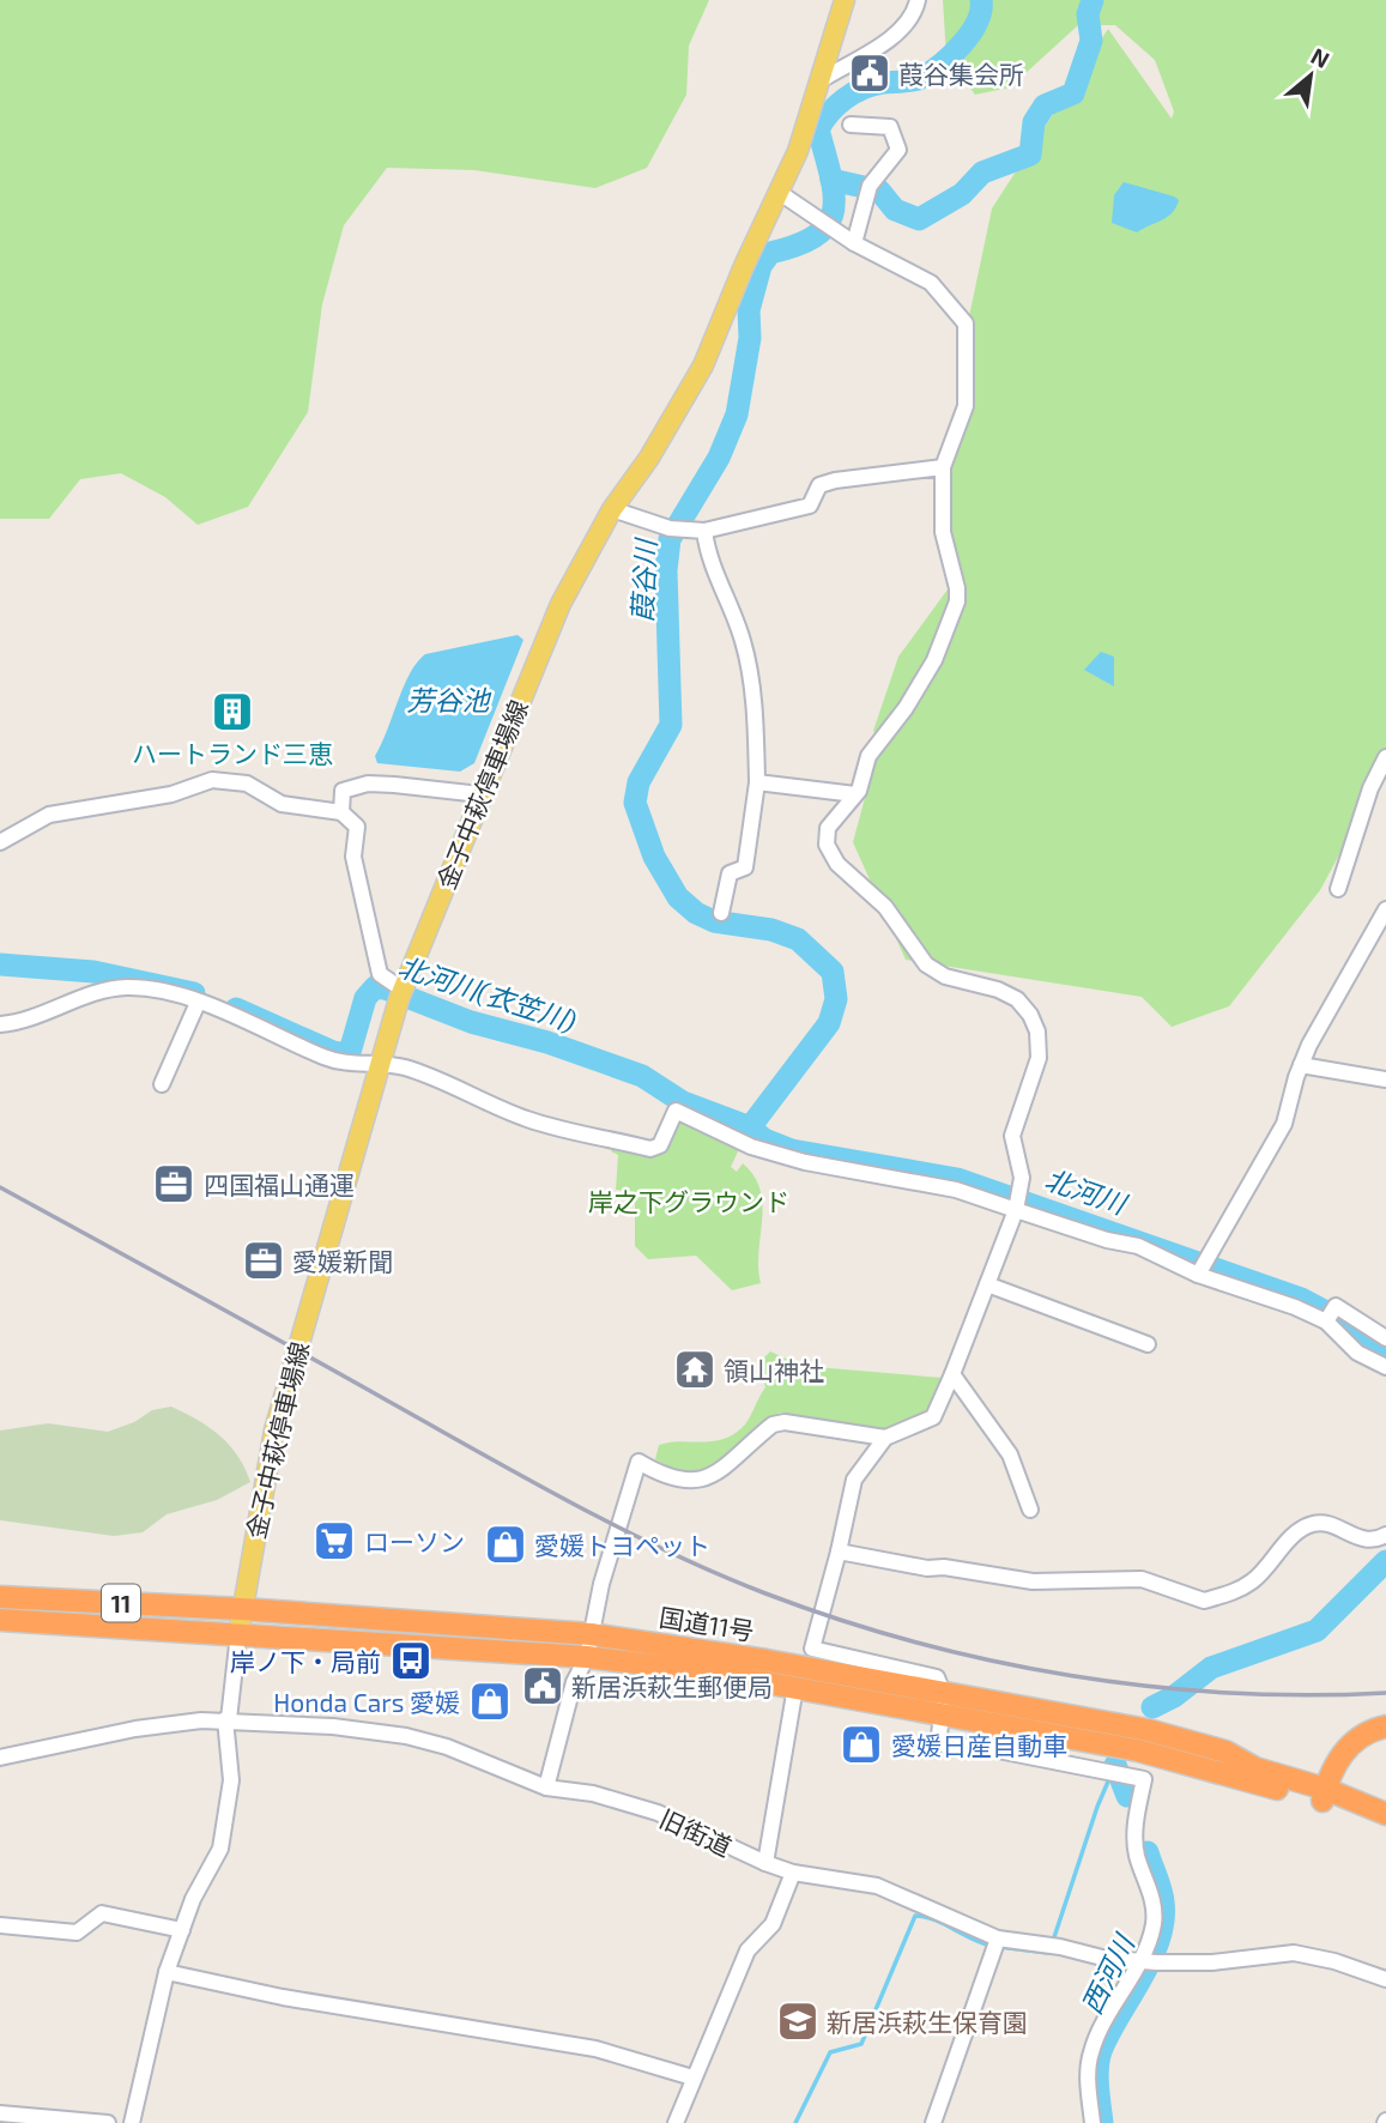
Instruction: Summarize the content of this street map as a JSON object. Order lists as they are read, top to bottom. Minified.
{"streets":{"highway":["11","国道11号"],"main road":["金子中萩停車場線"],"street":["旧街道"]},"crossings":[["金子中萩停車場線","国道11号"]],"water":["葭谷川","芳谷池","北河川(衣笠川)","北河川","西河川"],"parks":["岸之下グラウンド"],"places":{"public building":["葭谷集会所","新居浜萩生郵便局"],"building":["ハートランド三恵"],"office":["四国福山通運","愛媛新聞"],"temple":["領山神社"],"supermarket":["ローソン"],"shop":["愛媛トヨペット","Honda Cars 愛媛","愛媛日産自動車"],"bus stop":["岸ノ下・局前"],"school or university":["新居浜萩生保育園"]},"north":"top right"}
